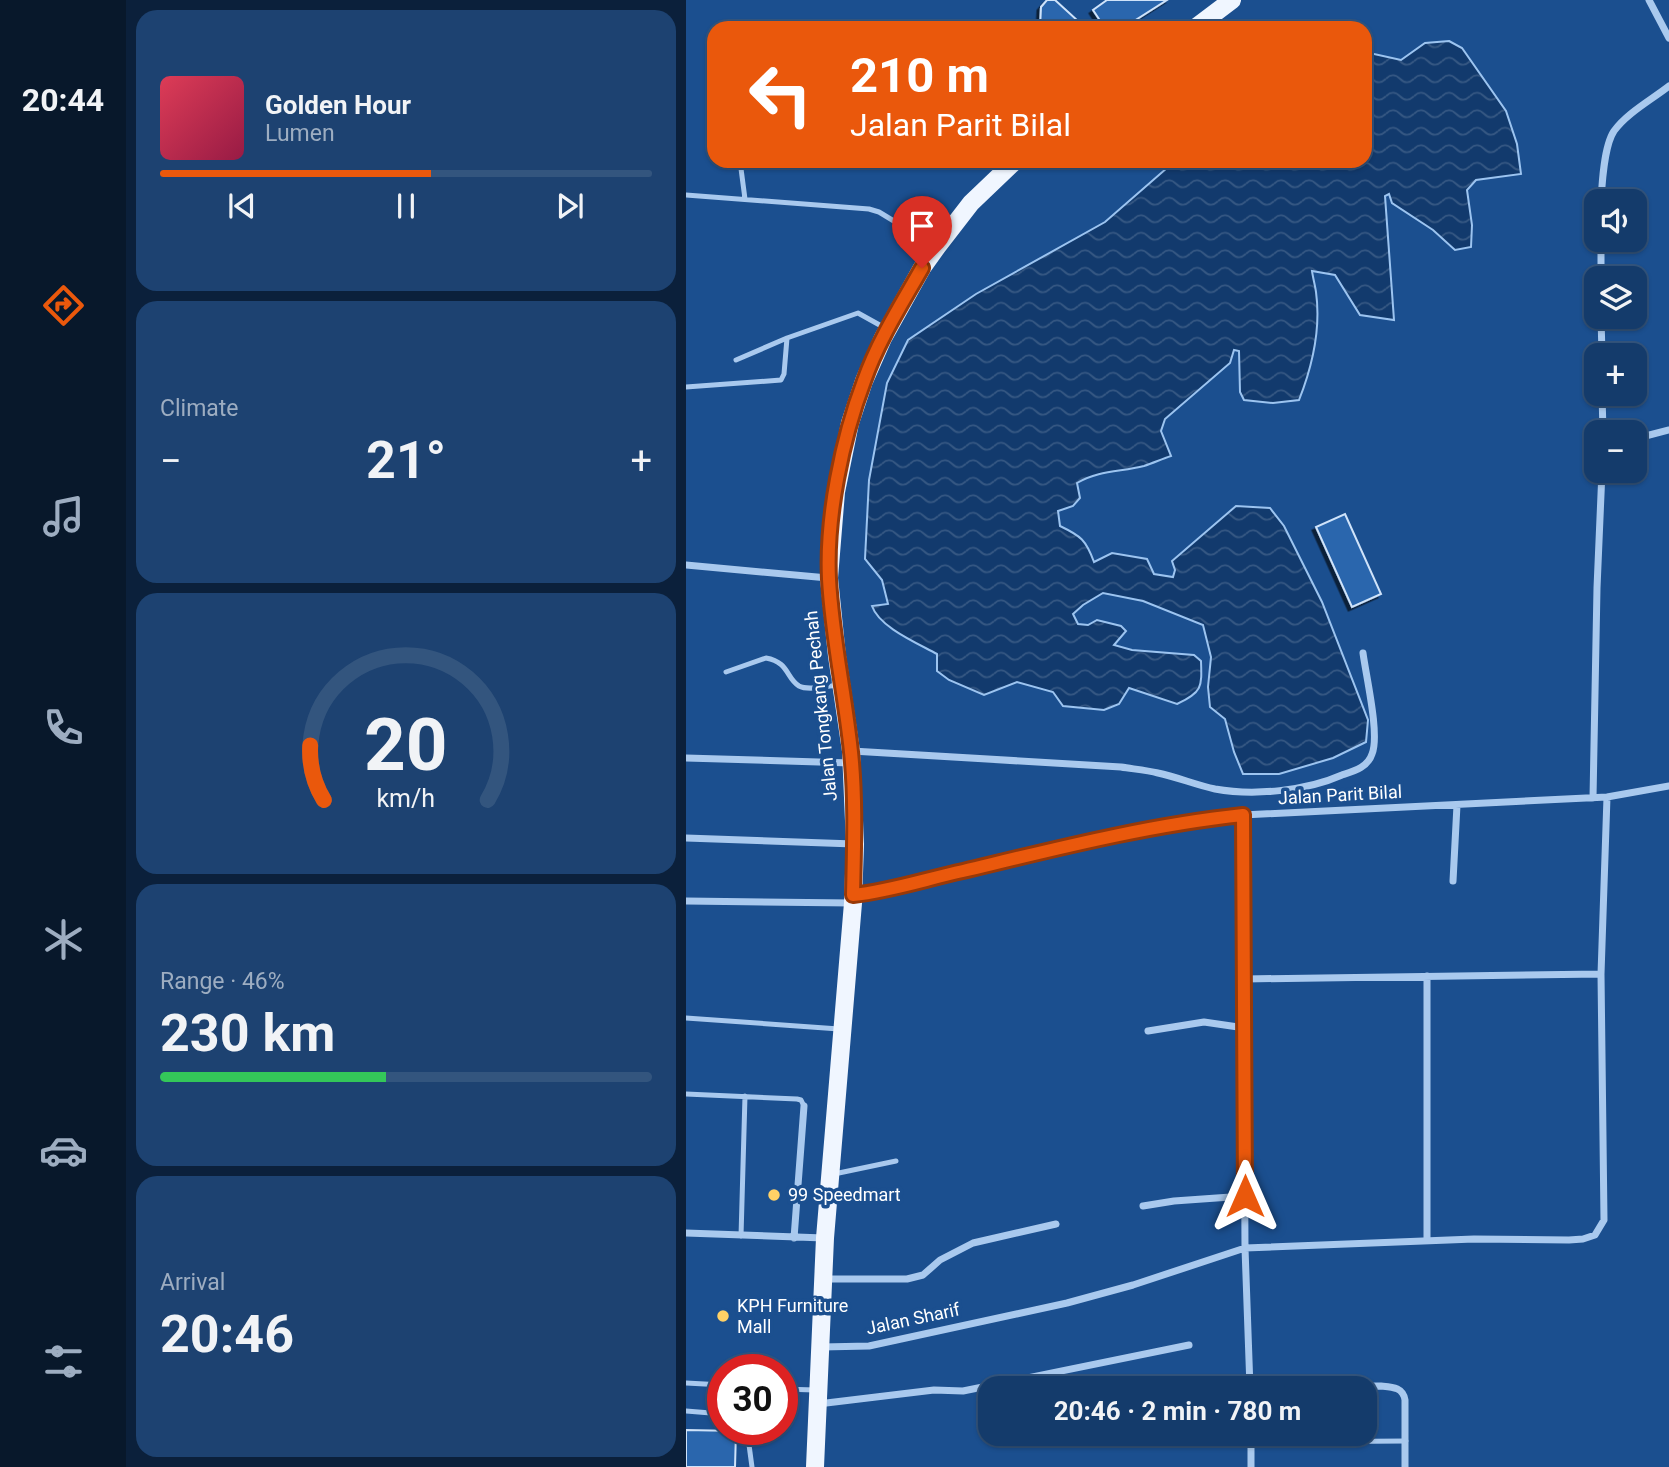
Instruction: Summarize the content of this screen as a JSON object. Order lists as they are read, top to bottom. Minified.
{"streets":{"main road":["Jalan Tongkang Pechah"],"street":["Jalan Parit Bilal","Jalan Sharif"]},"crossings":[["Jalan Tongkang Pechah","Jalan Parit Bilal"],["Jalan Tongkang Pechah","Jalan Sharif"]],"places":["99 Speedmart","KPH Furniture Mall"],"page":{"tabs":"20:44","turn":["210 m","Jalan Parit Bilal"],"song":["Golden Hour","Lumen"],"map_buttons":["+","−"],"tile":["Climate",["Range · 46%","230 km"],["Arrival","20:46"]],"heat":["−","21°","+"],"limit":"30","trip":"20:46 · 2 min · 780 m","gauge":["20","km/h"]}}
